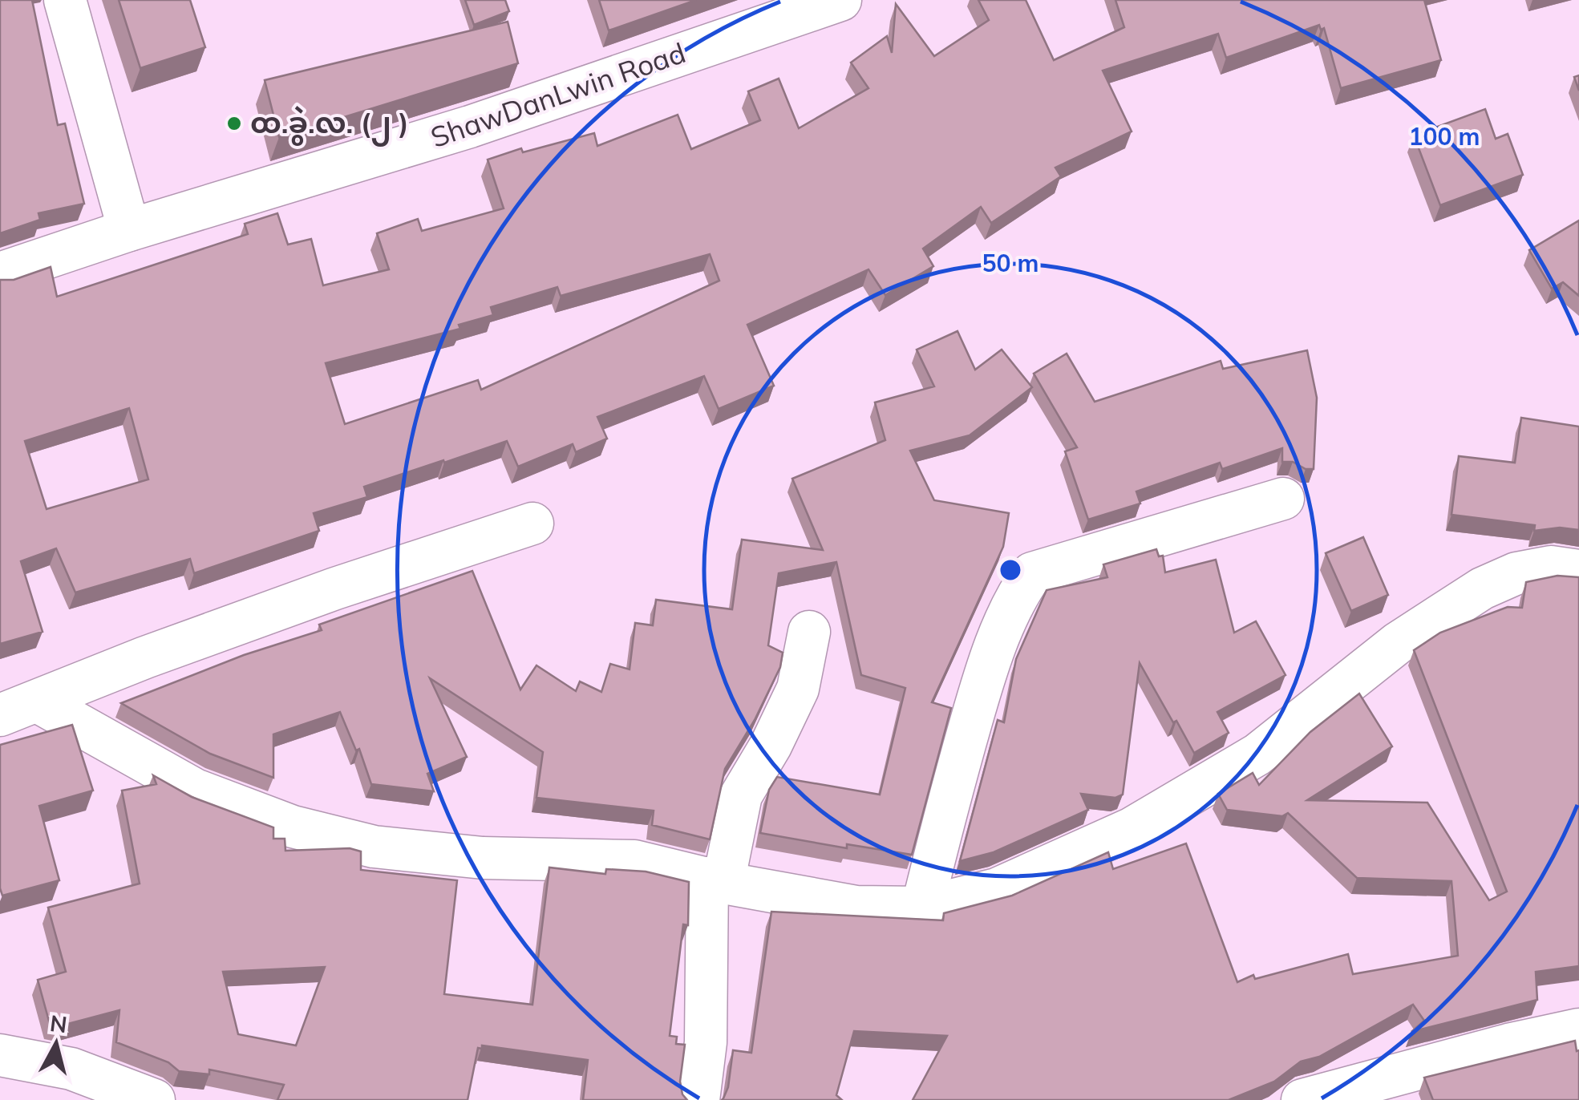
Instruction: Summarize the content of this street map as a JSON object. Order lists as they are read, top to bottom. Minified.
{"streets":{"street":["ShawDanLwin Road"]},"places":["ထ.ခွဲ.လ. (၂ )"],"north":"top","rings":["100 m","50 m"]}
